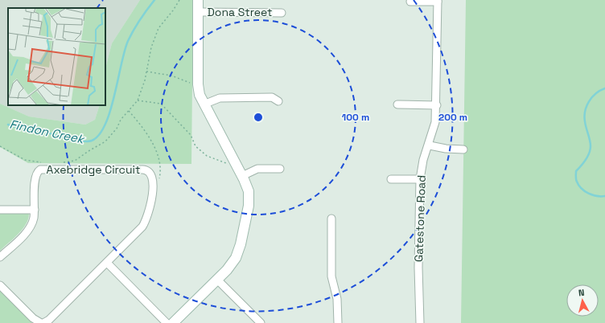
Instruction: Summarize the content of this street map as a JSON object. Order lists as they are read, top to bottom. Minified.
{"streets":{"street":["Dona Street","Axebridge Circuit","Gatestone Road"]},"water":["Findon Creek"],"north":"top","rings":["100 m","200 m"]}
